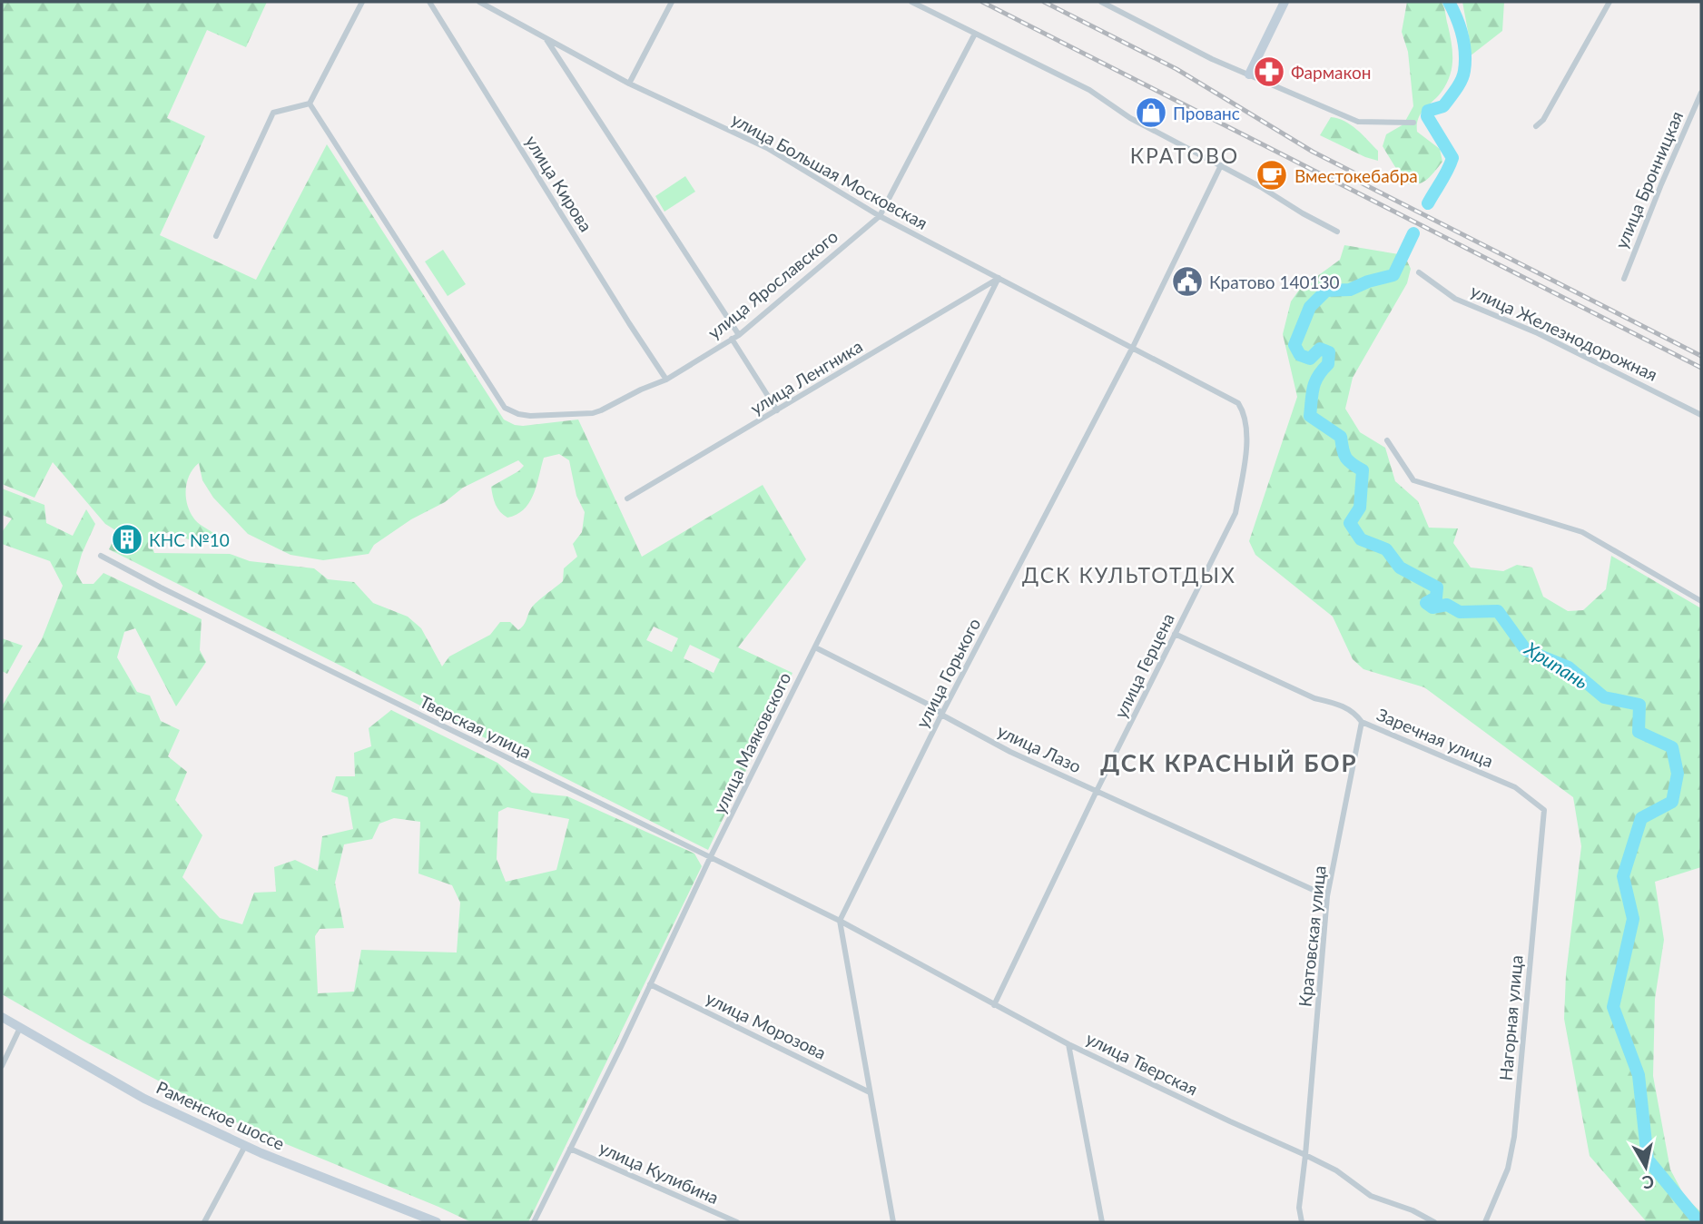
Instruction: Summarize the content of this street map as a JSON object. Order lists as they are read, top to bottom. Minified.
{"streets":{"main road":["Раменское шоссе"],"street":["улица Большая Московская","улица Бронницкая","улица Кирова","улица Ярославского","улица Железнодорожная","улица Ленгника","улица Герцена","улица Горького","Тверская улица","Заречная улица","улица Маяковского","улица Лазо","Кратовская улица","Нагорная улица","улица Морозова","улица Тверская","улица Кулибина"]},"crossings":[["улица Большая Московская","улица Ярославского"],["улица Большая Московская","улица Ленгника"],["улица Большая Московская","улица Герцена"],["улица Большая Московская","улица Горького"],["улица Большая Московская","улица Маяковского"],["улица Кирова","улица Ярославского"],["улица Ленгника","улица Маяковского"],["улица Герцена","улица Горького"],["улица Герцена","Заречная улица"],["улица Герцена","улица Лазо"],["улица Герцена","улица Тверская"],["улица Горького","Тверская улица"],["улица Горького","улица Лазо"],["улица Горького","улица Тверская"],["Тверская улица","улица Маяковского"],["Тверская улица","улица Тверская"],["Заречная улица","Кратовская улица"],["Заречная улица","Нагорная улица"],["улица Маяковского","улица Лазо"],["улица Маяковского","улица Морозова"],["улица Маяковского","улица Кулибина"],["улица Лазо","Кратовская улица"],["Кратовская улица","улица Тверская"]],"districts":["КРАТОВО","ДСК КУЛЬТОТДЫХ","ДСК КРАСНЫЙ БОР"],"water":["Хрипань"],"places":{"pharmacy":["Фармакон"],"shop":["Прованс"],"cafe":["Вместокебабра"],"public building":["Кратово 140130"],"building":["КНС №10"]},"north":"bottom"}
